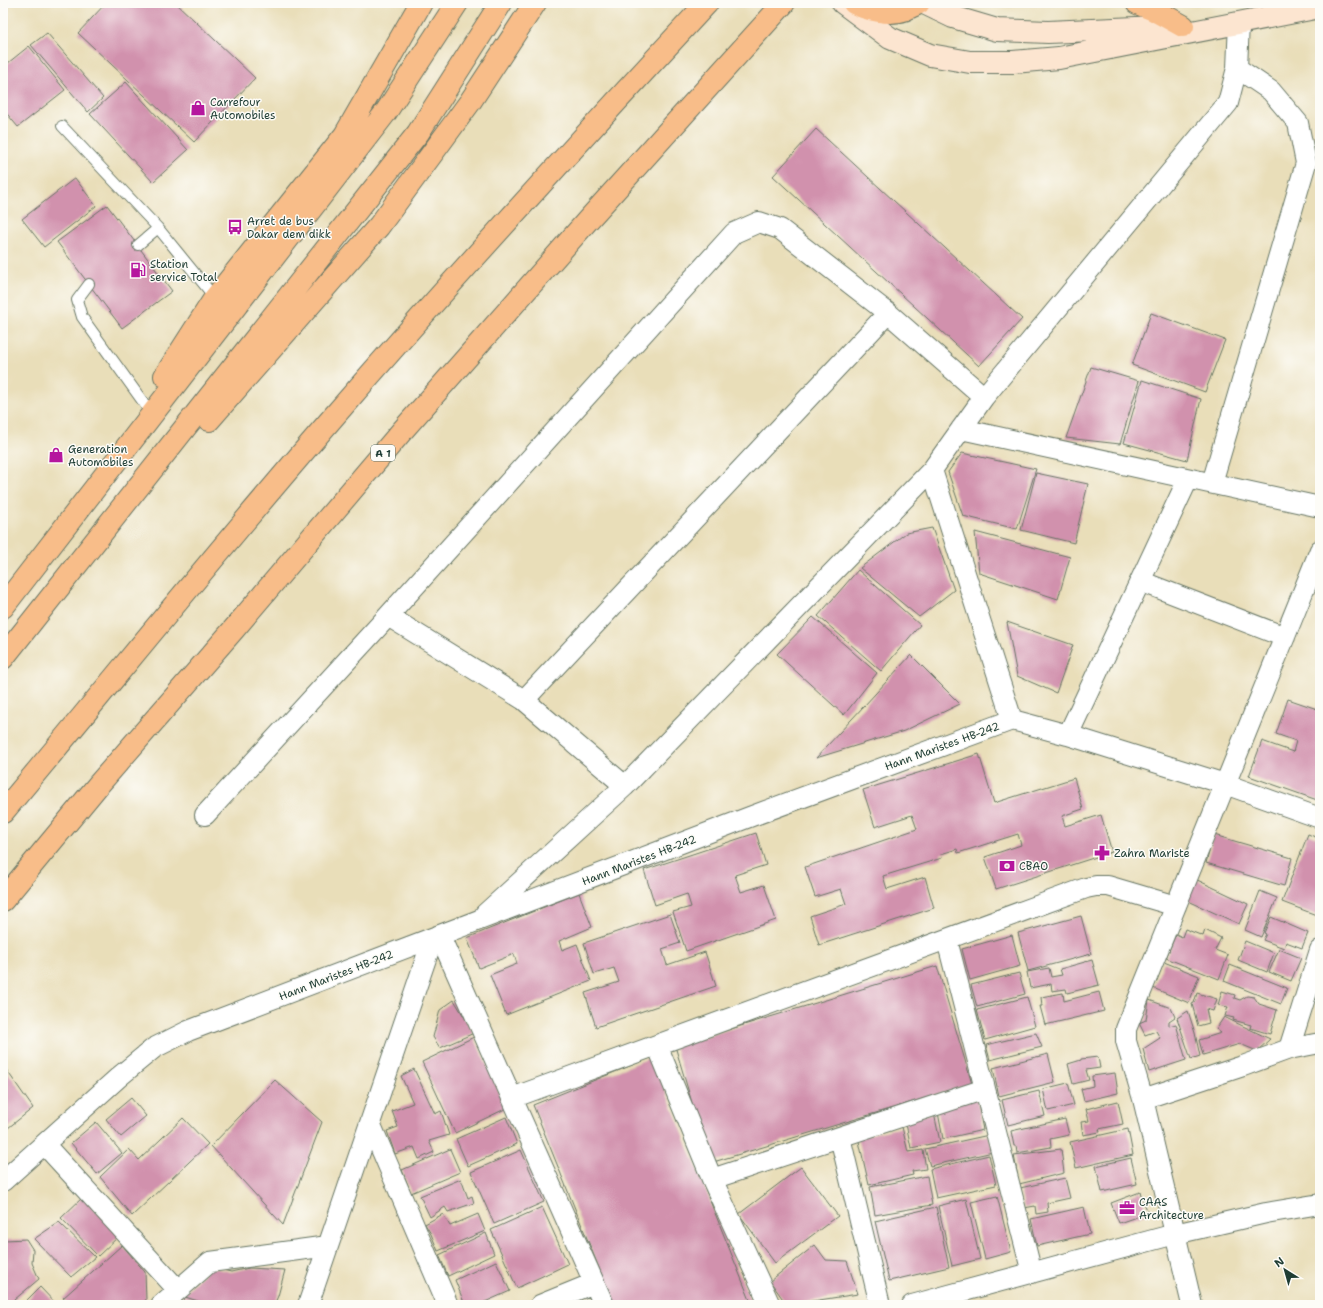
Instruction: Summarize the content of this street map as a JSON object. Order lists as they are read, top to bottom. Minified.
{"streets":{"highway":["A 1"],"street":["Hann Maristes HB-242"]},"places":{"shop":["Carrefour Automobiles","Generation Automobiles"],"bus stop":["Arret de bus Dakar dem dikk"],"fuel station":["Station service Total"],"pharmacy":["Zahra Mariste"],"bank":["CBAO"],"office":["CAAS Architecture"]},"north":"top left"}
